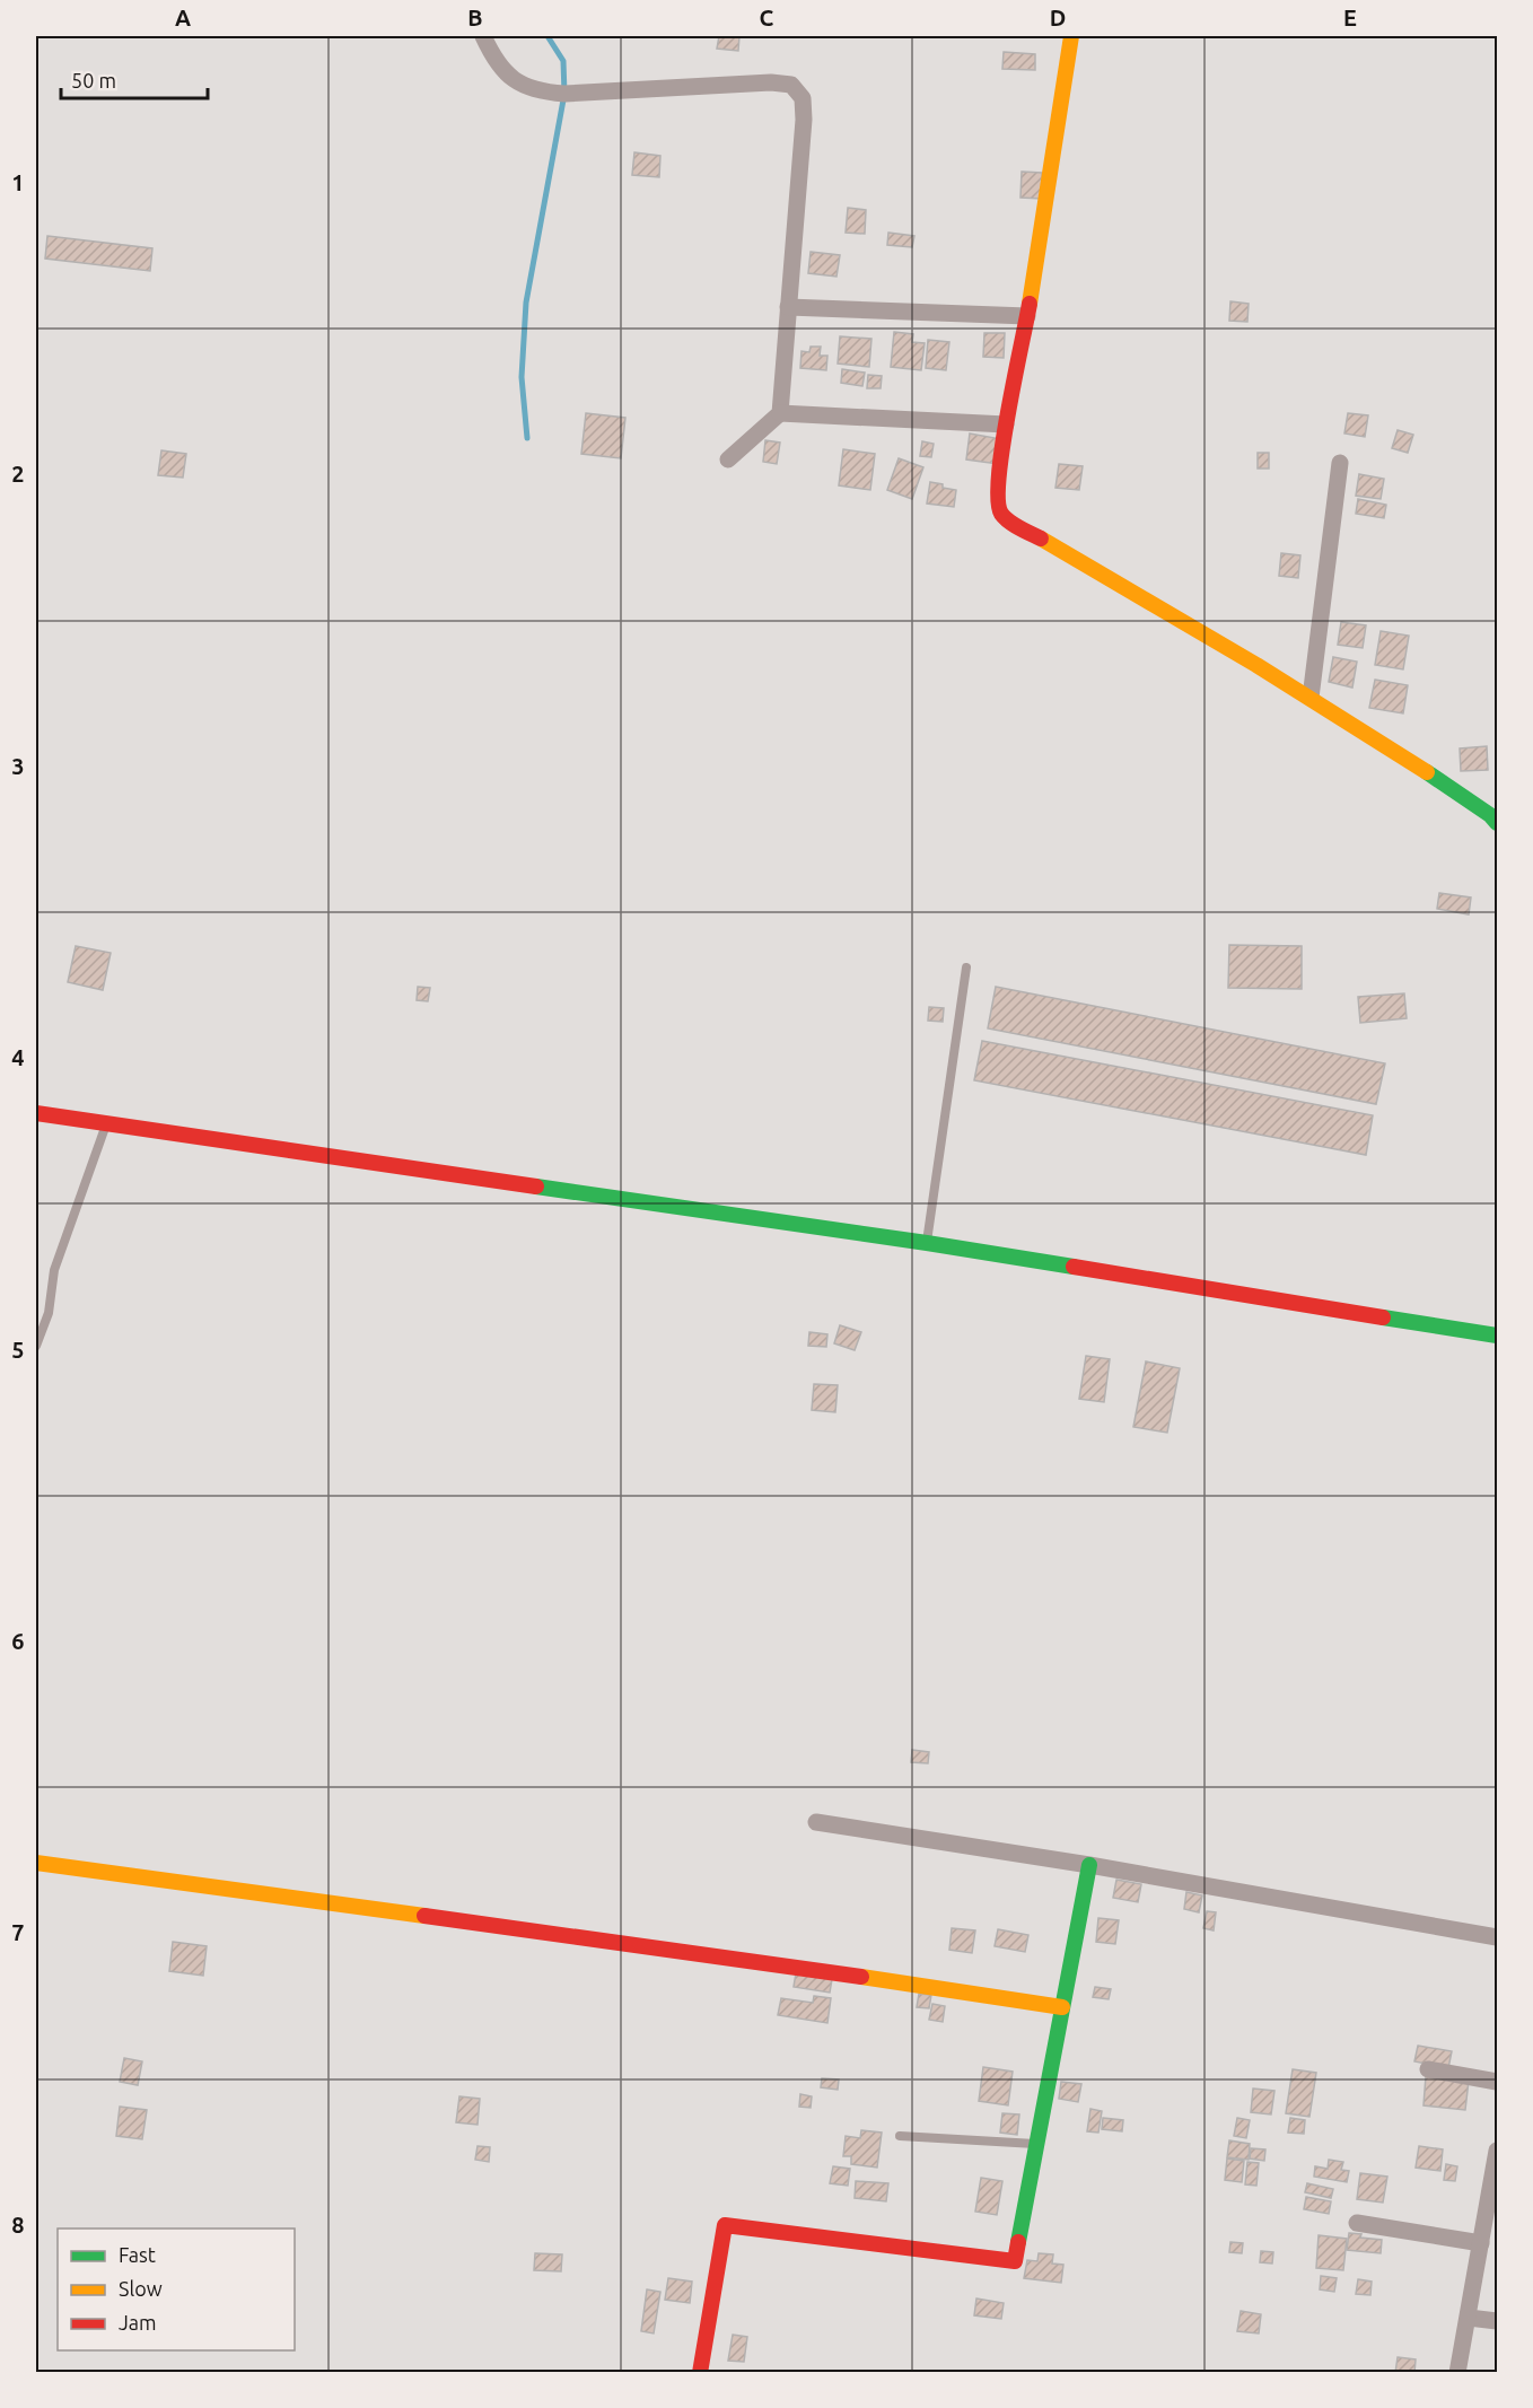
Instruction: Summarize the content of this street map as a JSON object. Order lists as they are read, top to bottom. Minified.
{"legend":["Fast","Slow","Jam"],"scale_bar":"50 m","grid":{"columns":["A","B","C","D","E"],"rows":["1","2","3","4","5","6","7","8"]}}
